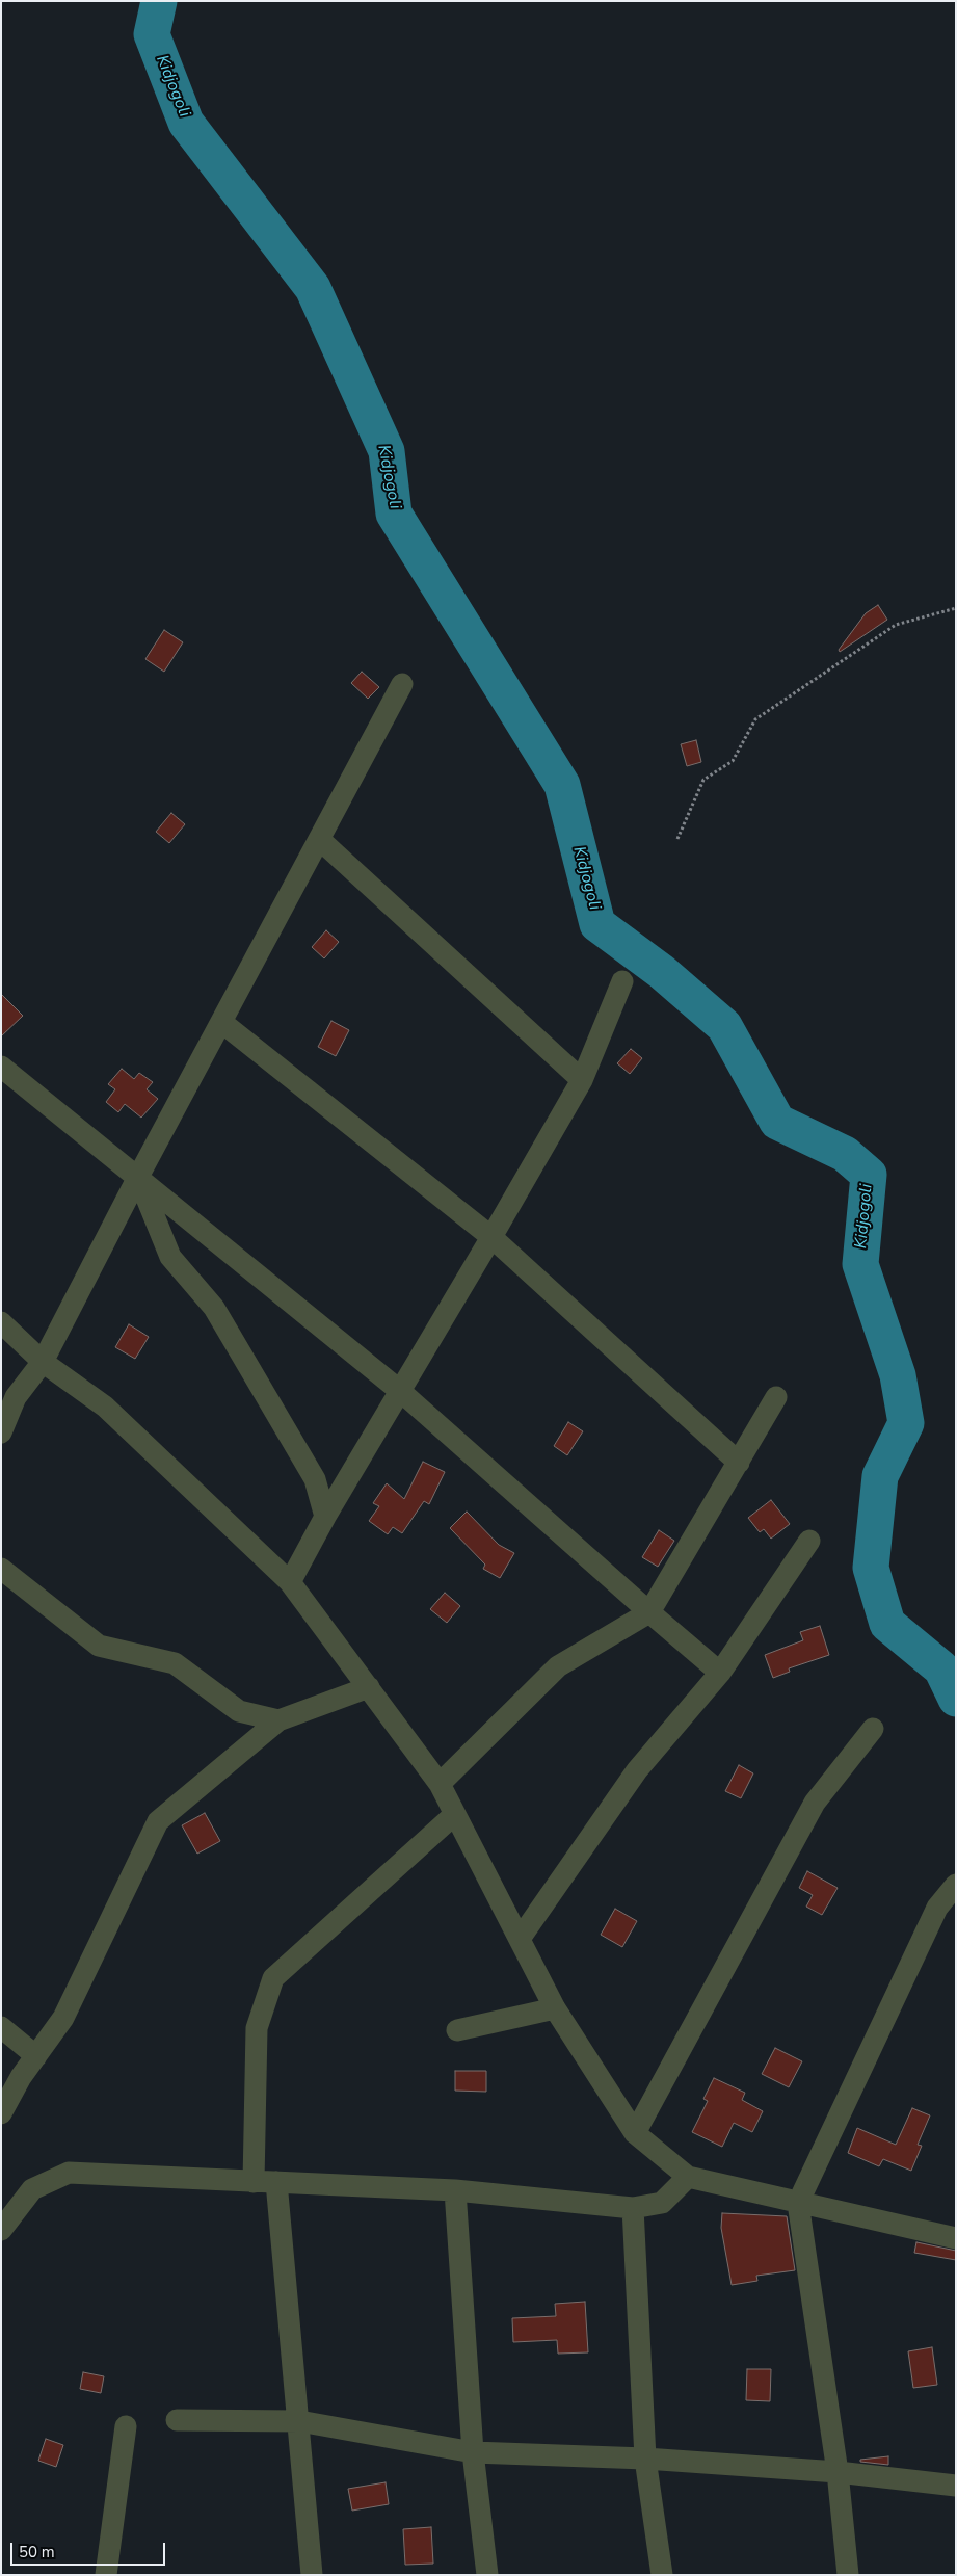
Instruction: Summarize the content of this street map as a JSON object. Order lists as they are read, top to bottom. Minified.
{"water":["Kidjogoli"],"scale_bar":"50 m"}
